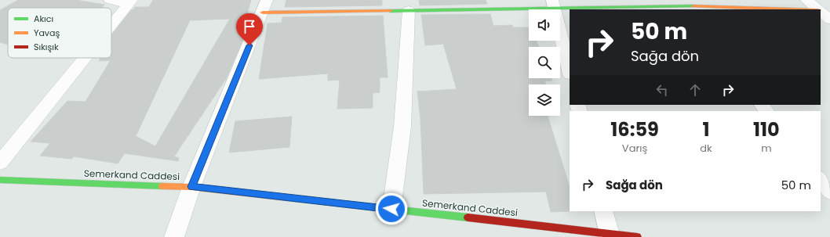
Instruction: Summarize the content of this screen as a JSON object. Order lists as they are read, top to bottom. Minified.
{"streets":{"street":["Semerkand Caddesi"]},"legend":["Akıcı","Yavaş","Sıkışık"],"page":{"turn":["50 m","Sağa dön"],"eta":["16:59","Varış","1","dk","110","m"],"list":[{"name":"Sağa dön","value":"50 m"}]}}
